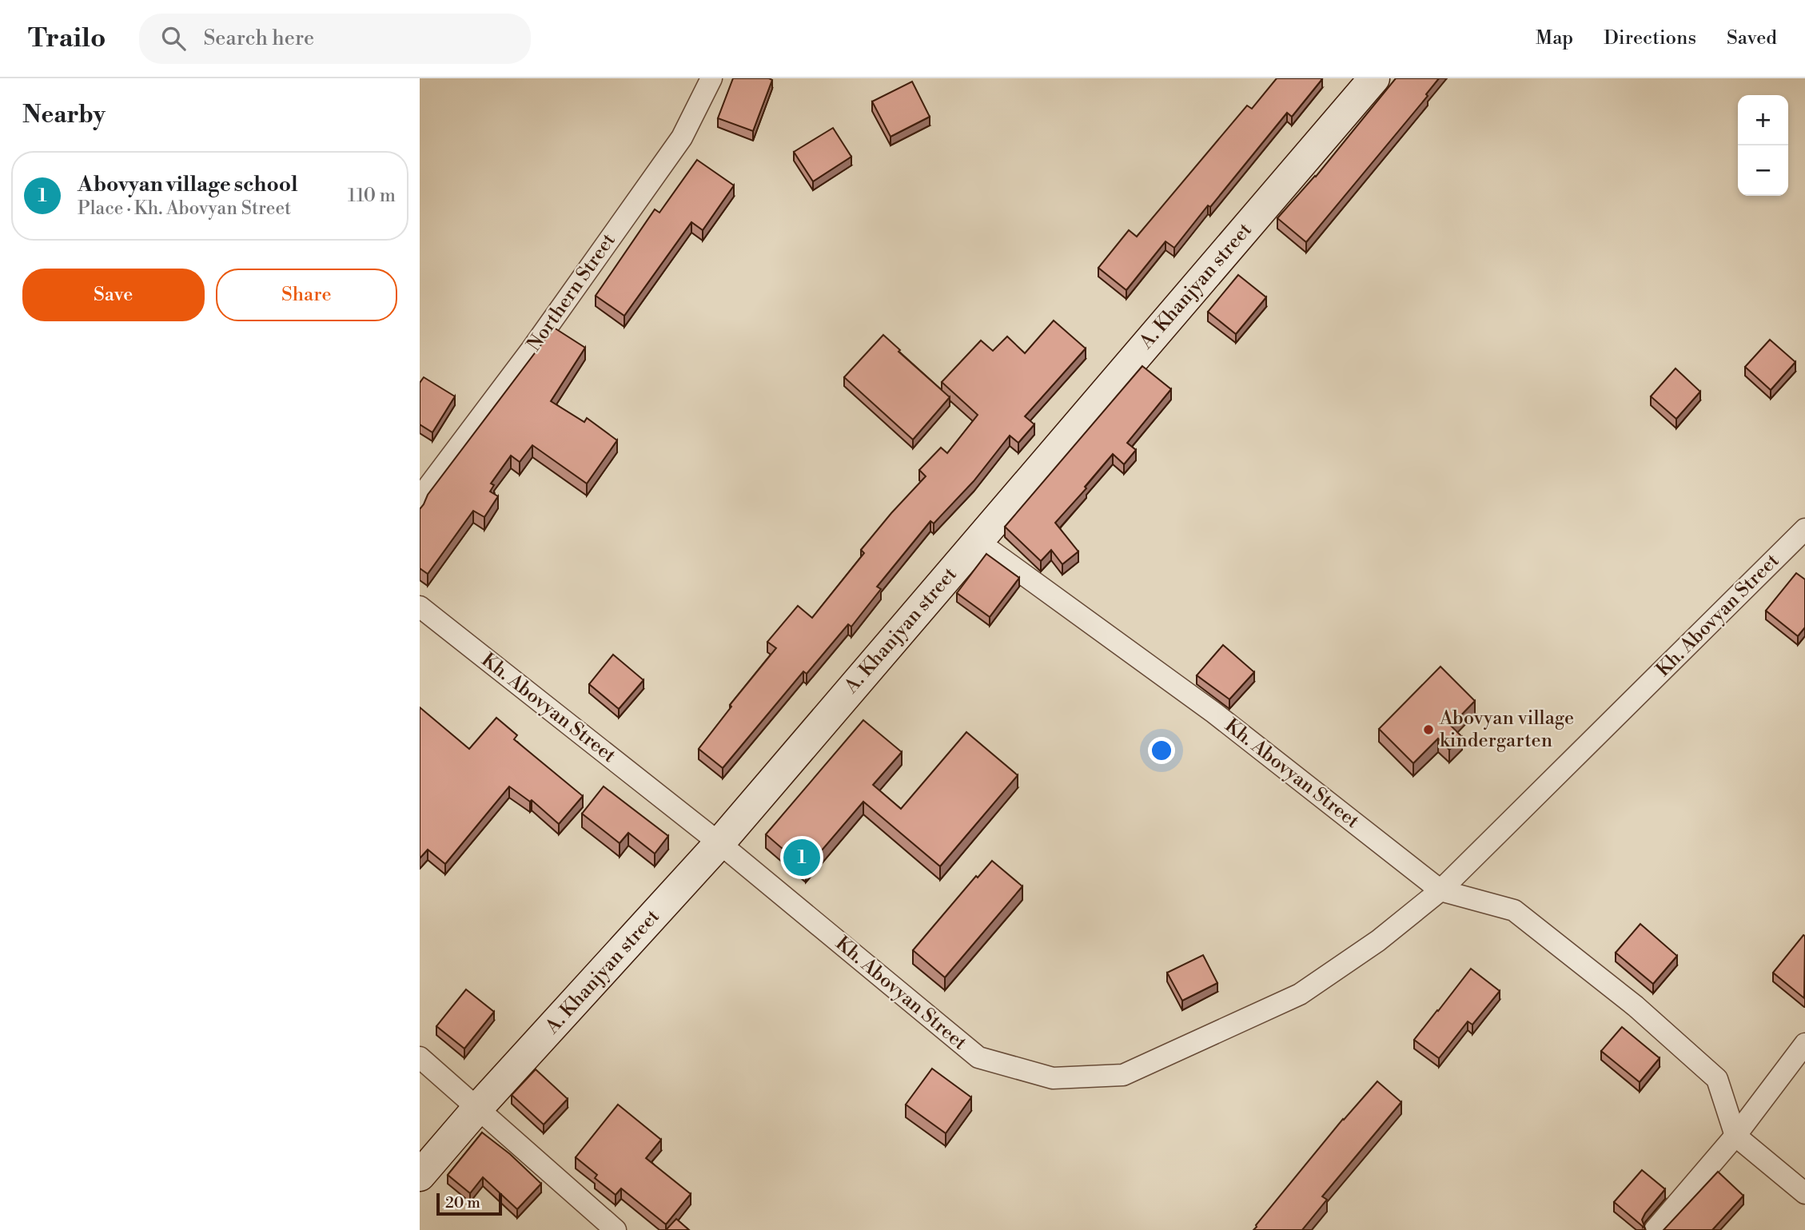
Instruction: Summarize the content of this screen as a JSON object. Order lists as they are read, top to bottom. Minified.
{"streets":{"street":["A. Khanjyan street","Northern Street","Kh. Abovyan Street"]},"crossings":[["A. Khanjyan street","Kh. Abovyan Street"]],"places":["Abovyan village kindergarten"],"scale_bar":"20 m","page":{"header":"Trailo","search":"Search here","nav":["Map","Directions","Saved"],"heading":"Nearby","map_buttons":["+","−"],"list":[{"mark":"1","name":"Abovyan village school","note":"Place · Kh. Abovyan Street","value":"110 m"}],"buttons":["Save","Share"],"pins":"1","scale":"20 m"}}
